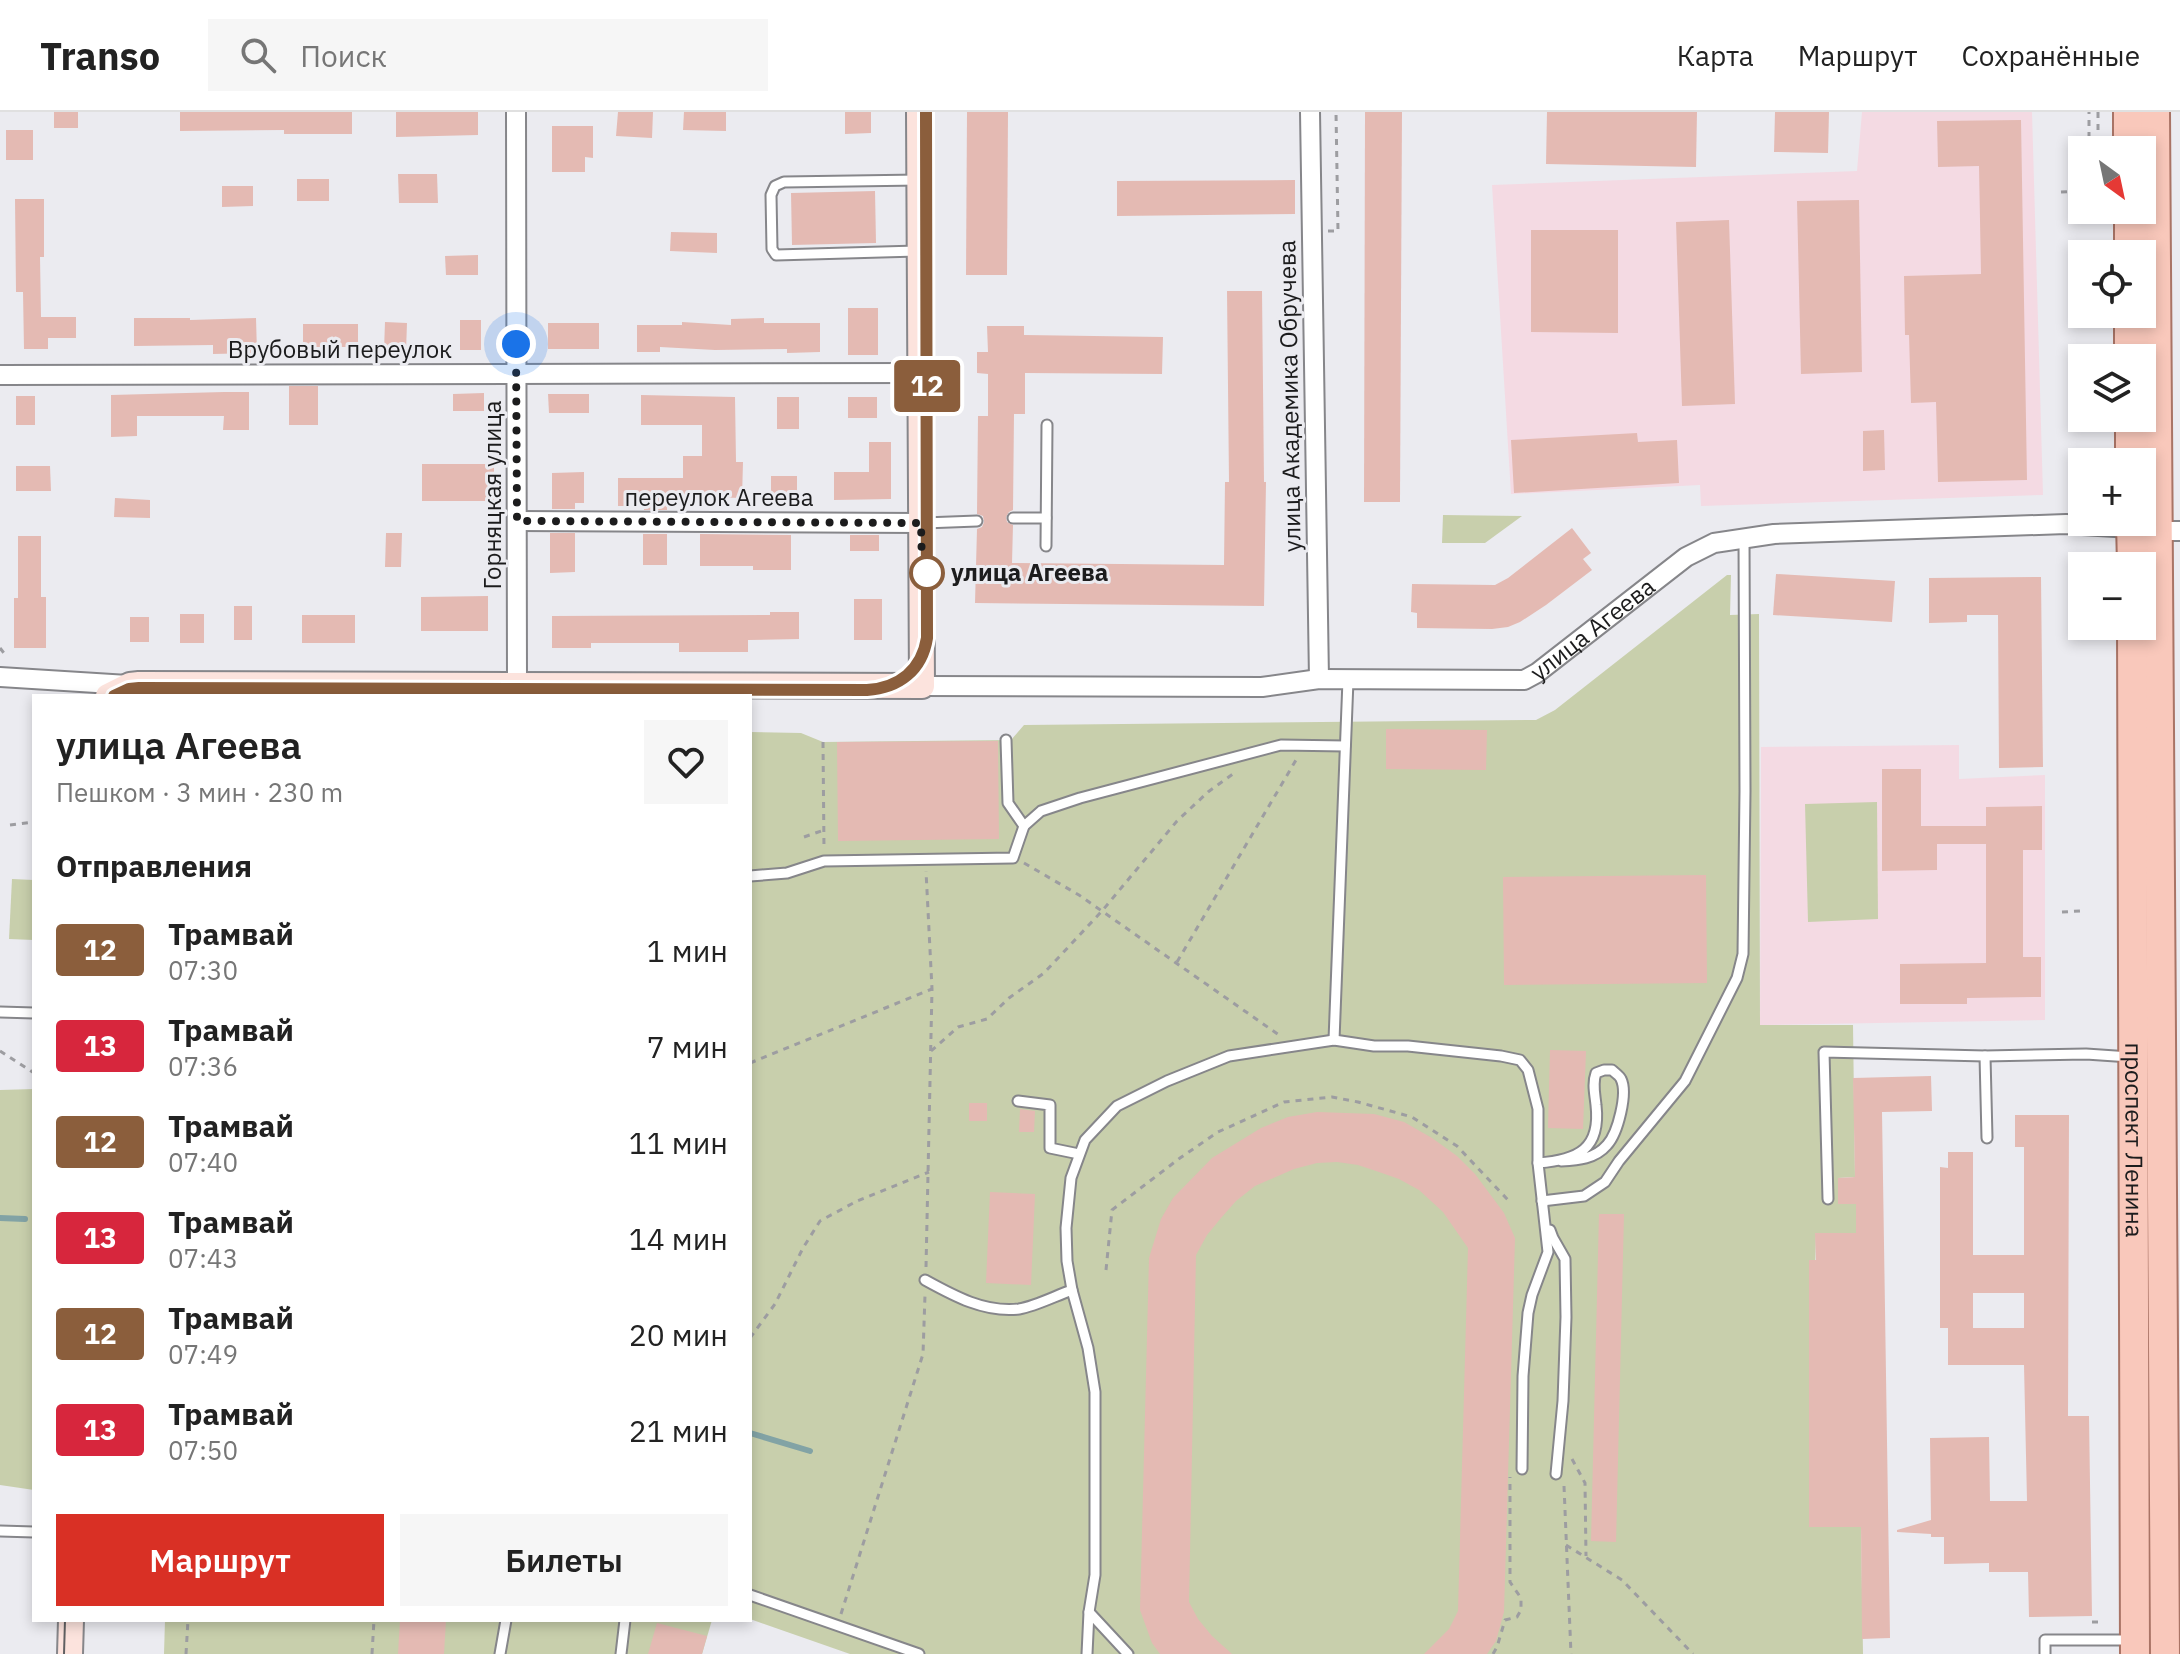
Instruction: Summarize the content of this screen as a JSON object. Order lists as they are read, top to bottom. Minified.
{"streets":{"main road":["проспект Ленина"],"street":["Врубовый переулок","улица Академика Обручева","Горняцкая улица","переулок Агеева","улица Агеева"]},"crossings":[["Врубовый переулок","Горняцкая улица"],["улица Академика Обручева","улица Агеева"],["Горняцкая улица","переулок Агеева"],["Горняцкая улица","улица Агеева"]],"places":["улица Агеева"],"lines":["tram line 12"],"north":"bottom right","page":{"header":"Transo","search":"Поиск","nav":["Карта","Маршрут","Сохранённые"],"on_map":"12","map_buttons":["+","−"],"heading":[["улица Агеева","Пешком · 3 мин · 230 m"],"Отправления"],"list":[{"mark":"12","name":"Трамвай","note":"07:30","value":"1 мин"},{"mark":"13","name":"Трамвай","note":"07:36","value":"7 мин"},{"mark":"12","name":"Трамвай","note":"07:40","value":"11 мин"},{"mark":"13","name":"Трамвай","note":"07:43","value":"14 мин"},{"mark":"12","name":"Трамвай","note":"07:49","value":"20 мин"},{"mark":"13","name":"Трамвай","note":"07:50","value":"21 мин"}],"buttons":["Маршрут","Билеты"]}}
